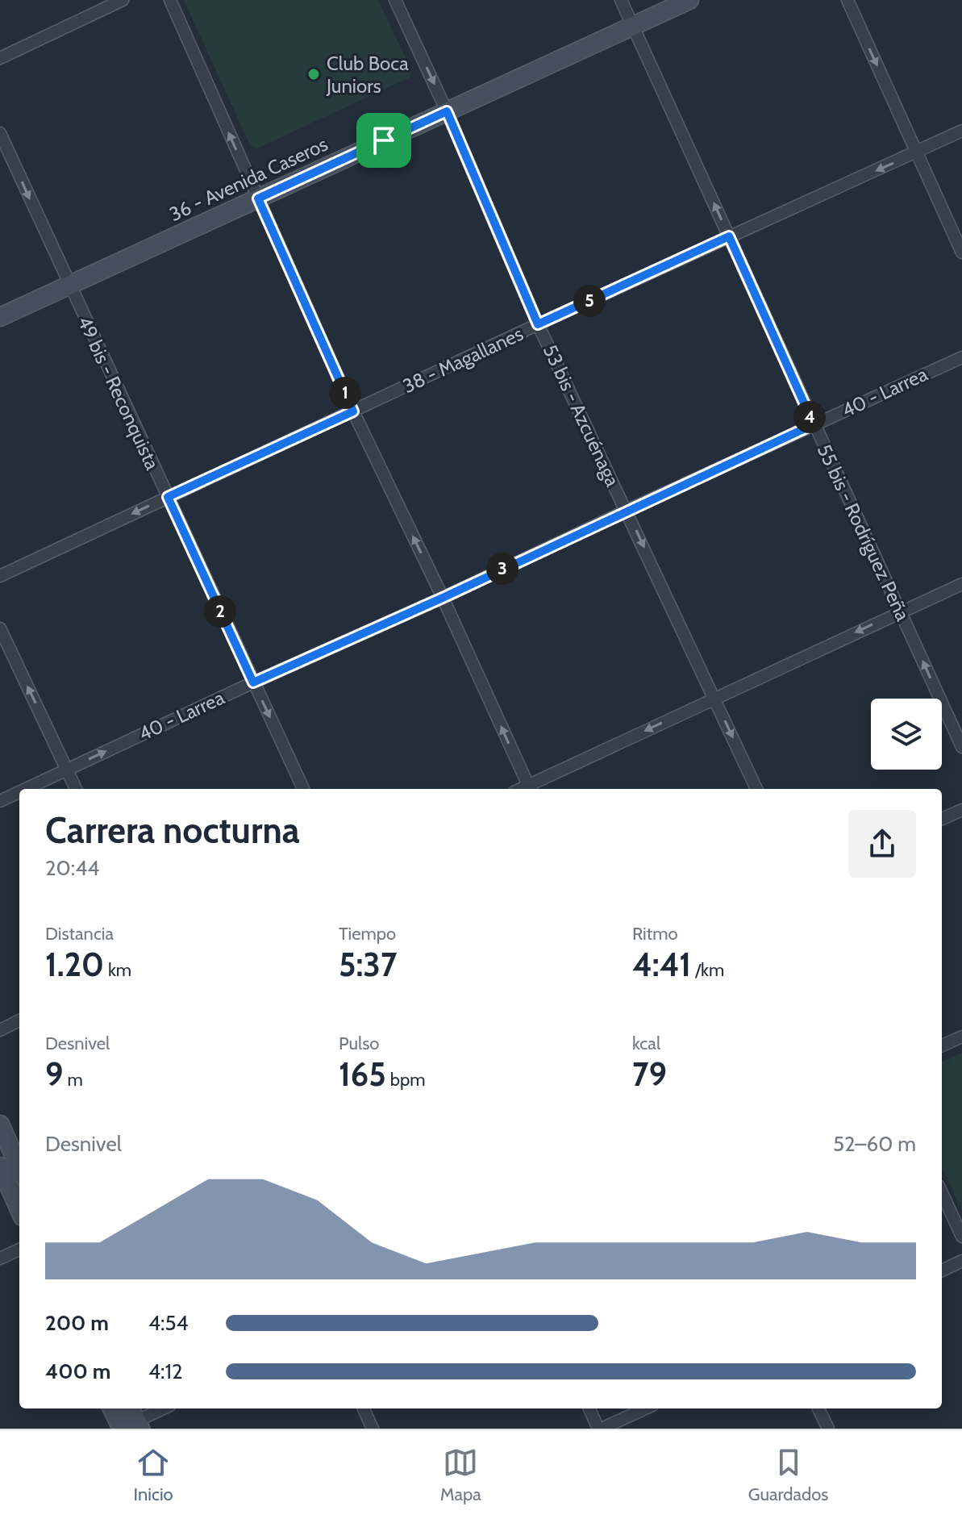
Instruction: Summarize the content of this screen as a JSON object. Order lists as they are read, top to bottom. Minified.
{"streets":{"main road":["36 - Avenida Caseros"],"street":["38 - Magallanes","40 - Larrea","49 bis - Reconquista","53 bis - Azcuénaga","55 bis - Rodríguez Peña"]},"crossings":[["36 - Avenida Caseros","49 bis - Reconquista"],["36 - Avenida Caseros","53 bis - Azcuénaga"],["36 - Avenida Caseros","55 bis - Rodríguez Peña"],["38 - Magallanes","49 bis - Reconquista"],["38 - Magallanes","53 bis - Azcuénaga"],["38 - Magallanes","55 bis - Rodríguez Peña"],["40 - Larrea","49 bis - Reconquista"],["40 - Larrea","53 bis - Azcuénaga"],["40 - Larrea","55 bis - Rodríguez Peña"]],"one_way":["38 - Magallanes","49 bis - Reconquista","53 bis - Azcuénaga","55 bis - Rodríguez Peña"],"places":["Club Boca Juniors"],"page":{"pins":["5","1","4","3","2"],"heading":["Carrera nocturna","20:44"],"stats":[["Distancia","1.20 km"],["Tiempo","5:37"],["Ritmo","4:41 /km"],["Desnivel","9 m"],["Pulso","165 bpm"],["kcal","79"]],"chart":["Desnivel","52–60 m"],"list":[{"name":"200 m","note":"4:54"},{"name":"400 m","note":"4:12"}],"tabs":["Inicio","Mapa","Guardados"]}}
